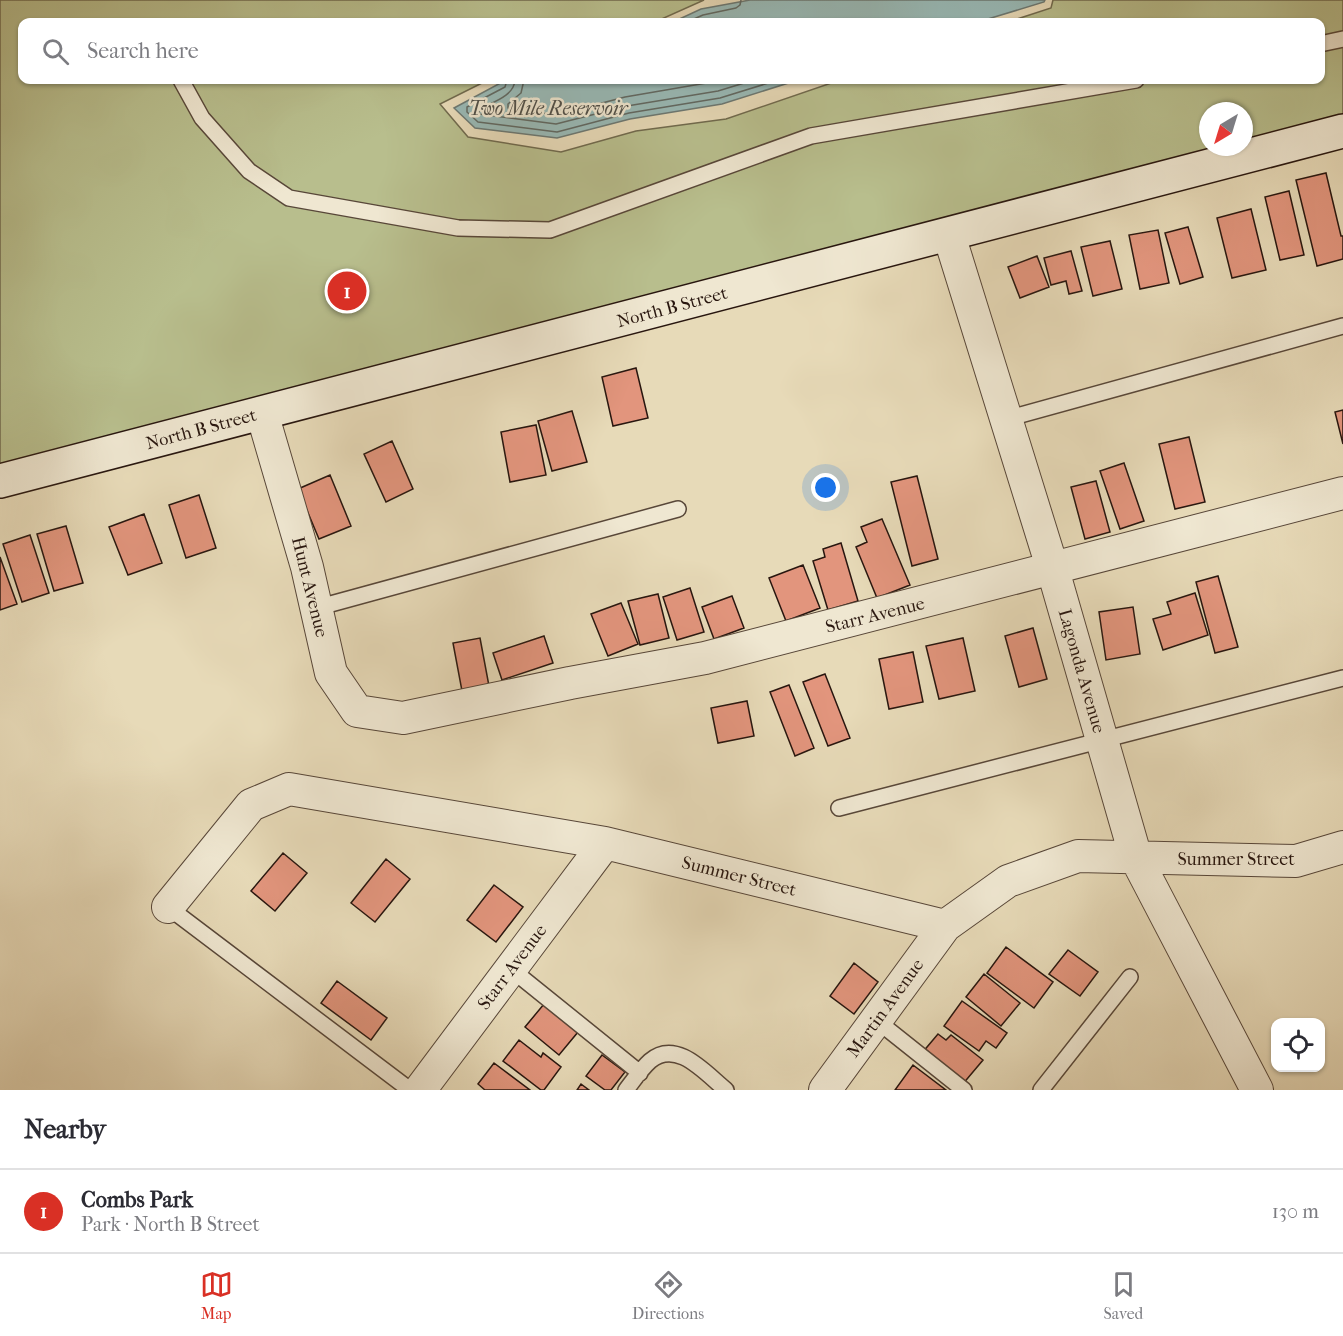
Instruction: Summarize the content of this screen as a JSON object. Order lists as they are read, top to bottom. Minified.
{"streets":{"main road":["North B Street"],"street":["Hunt Avenue","Starr Avenue","Lagonda Avenue","Summer Street","Martin Avenue"]},"crossings":[["North B Street","Hunt Avenue"],["North B Street","Lagonda Avenue"],["Hunt Avenue","Starr Avenue"],["Starr Avenue","Lagonda Avenue"],["Starr Avenue","Summer Street"],["Lagonda Avenue","Summer Street"],["Summer Street","Martin Avenue"]],"water":["Two Mile Reservoir"],"north":"bottom left","page":{"search":"Search here","pins":"1","heading":"Nearby","list":[{"mark":"1","name":"Combs Park","note":"Park · North B Street","value":"130 m"}],"nav":["Map","Directions","Saved"]}}
